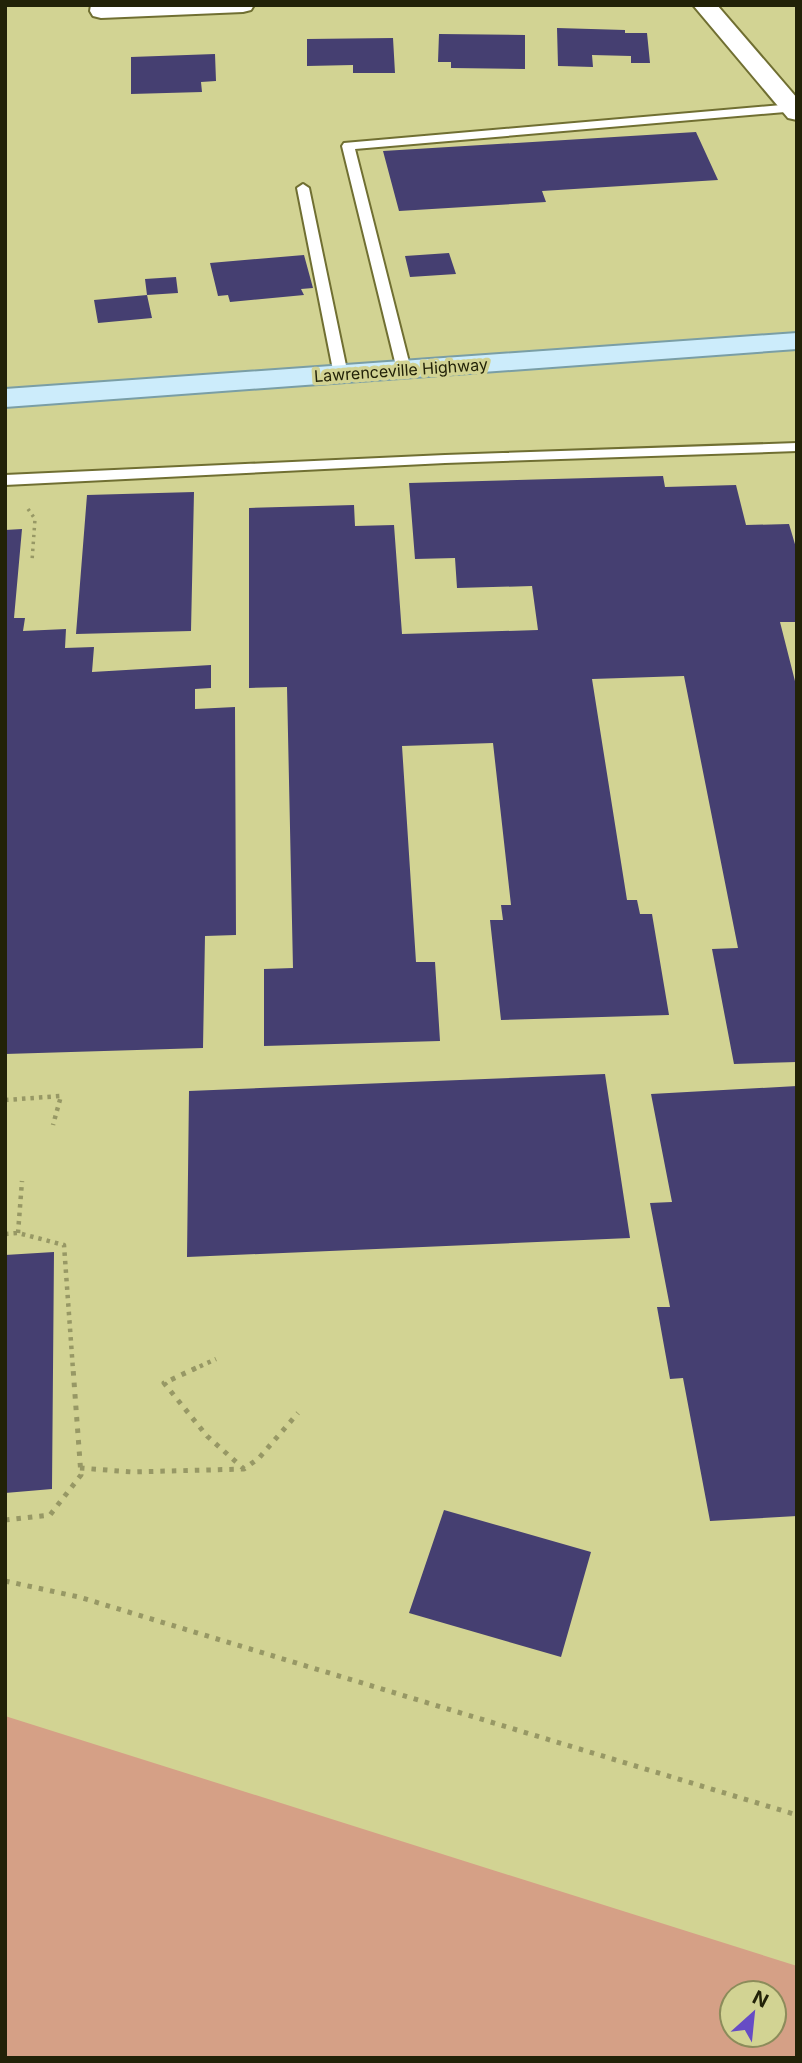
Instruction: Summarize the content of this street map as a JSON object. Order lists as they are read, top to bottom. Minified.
{"streets":{"main road":["Lawrenceville Highway"]},"north":"top right"}
